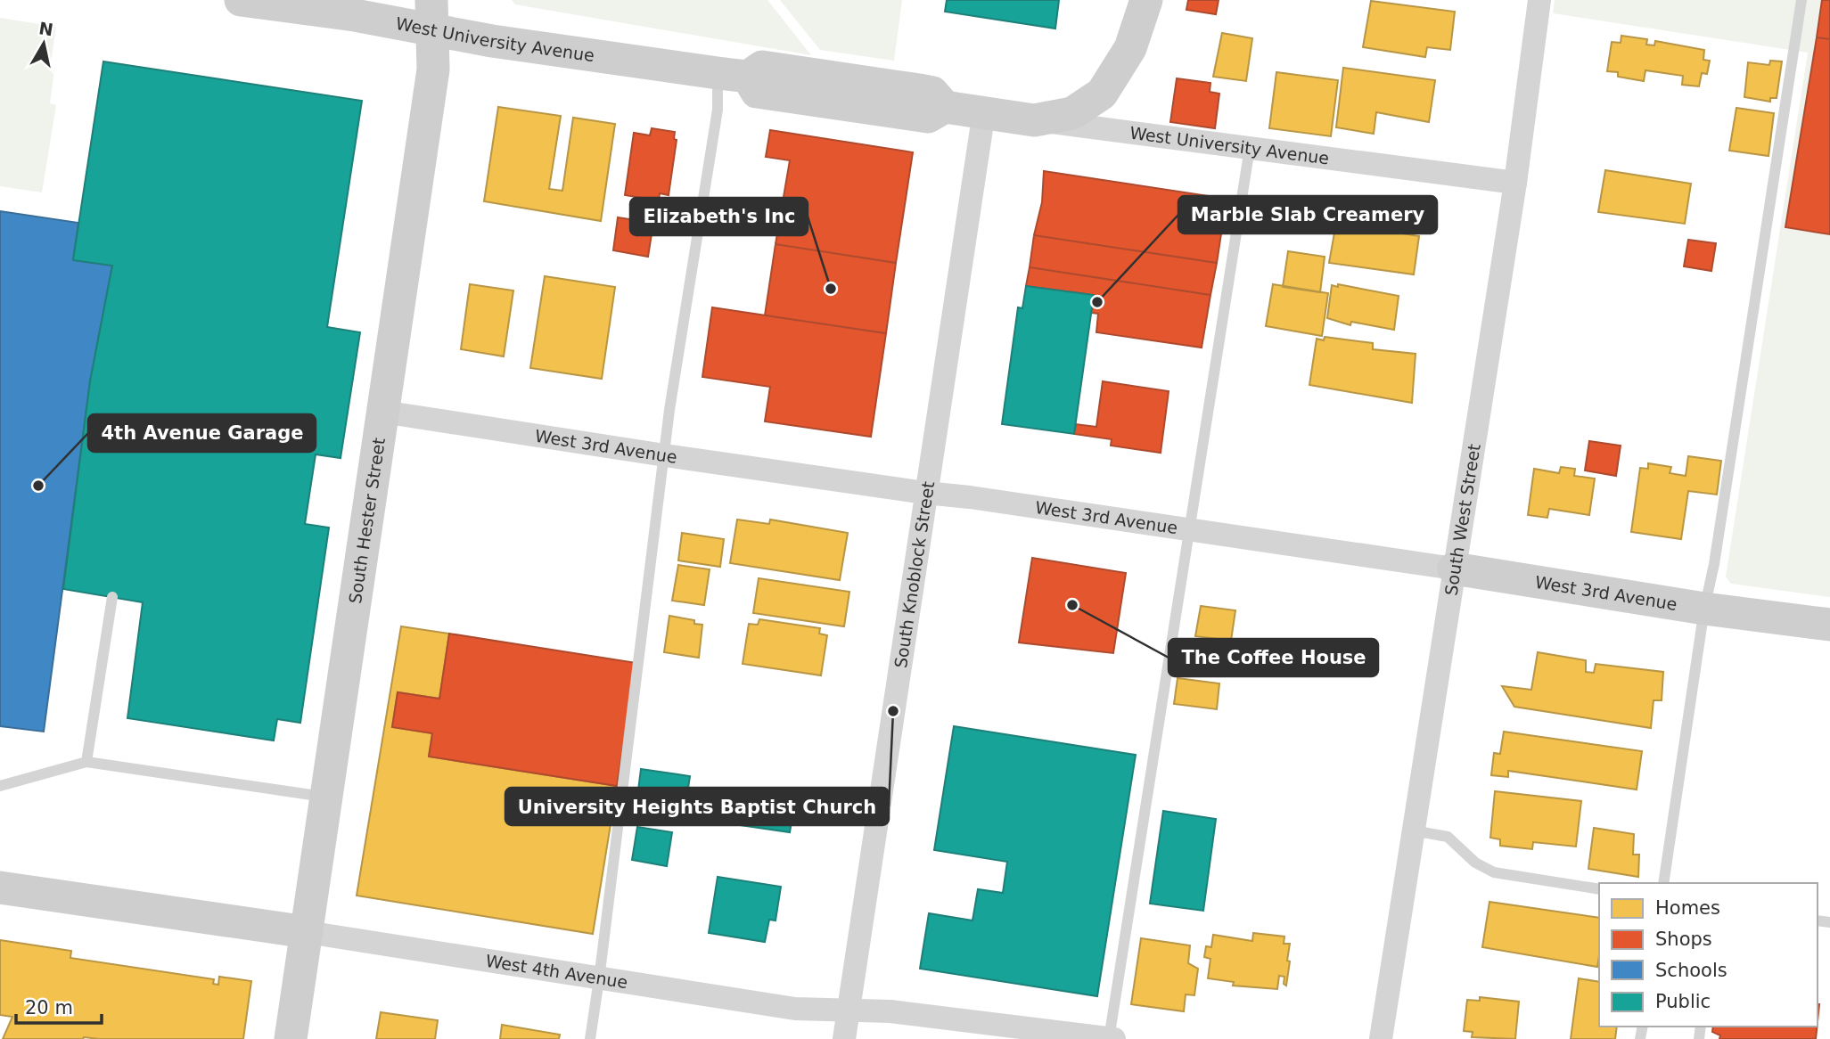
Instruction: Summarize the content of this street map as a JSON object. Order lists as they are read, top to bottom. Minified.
{"streets":{"street":["West University Avenue","West 3rd Avenue","South Hester Street","South West Street","South Knoblock Street","West 4th Avenue"]},"crossings":[["West University Avenue","South Hester Street"],["West University Avenue","South West Street"],["West University Avenue","South Knoblock Street"],["West 3rd Avenue","South Hester Street"],["West 3rd Avenue","South West Street"],["West 3rd Avenue","South Knoblock Street"],["South Hester Street","West 4th Avenue"],["South Knoblock Street","West 4th Avenue"]],"places":["Elizabeth's Inc","Marble Slab Creamery","4th Avenue Garage","The Coffee House","University Heights Baptist Church"],"legend":["Homes","Shops","Schools","Public"],"scale_bar":"20 m","north":"top"}
